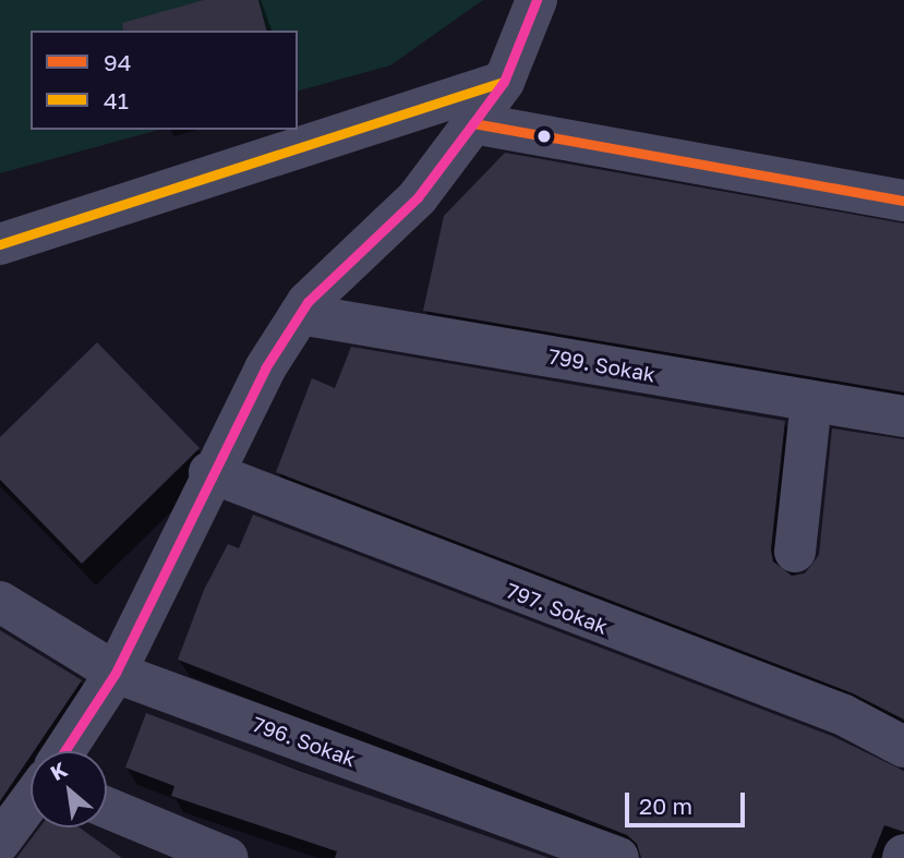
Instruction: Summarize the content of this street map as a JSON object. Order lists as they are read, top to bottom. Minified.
{"streets":{"street":["799. Sokak","797. Sokak","796. Sokak"]},"lines":["transit line 41","transit line 94"],"legend":["94","41"],"scale_bar":"20 m","north":"top left"}
